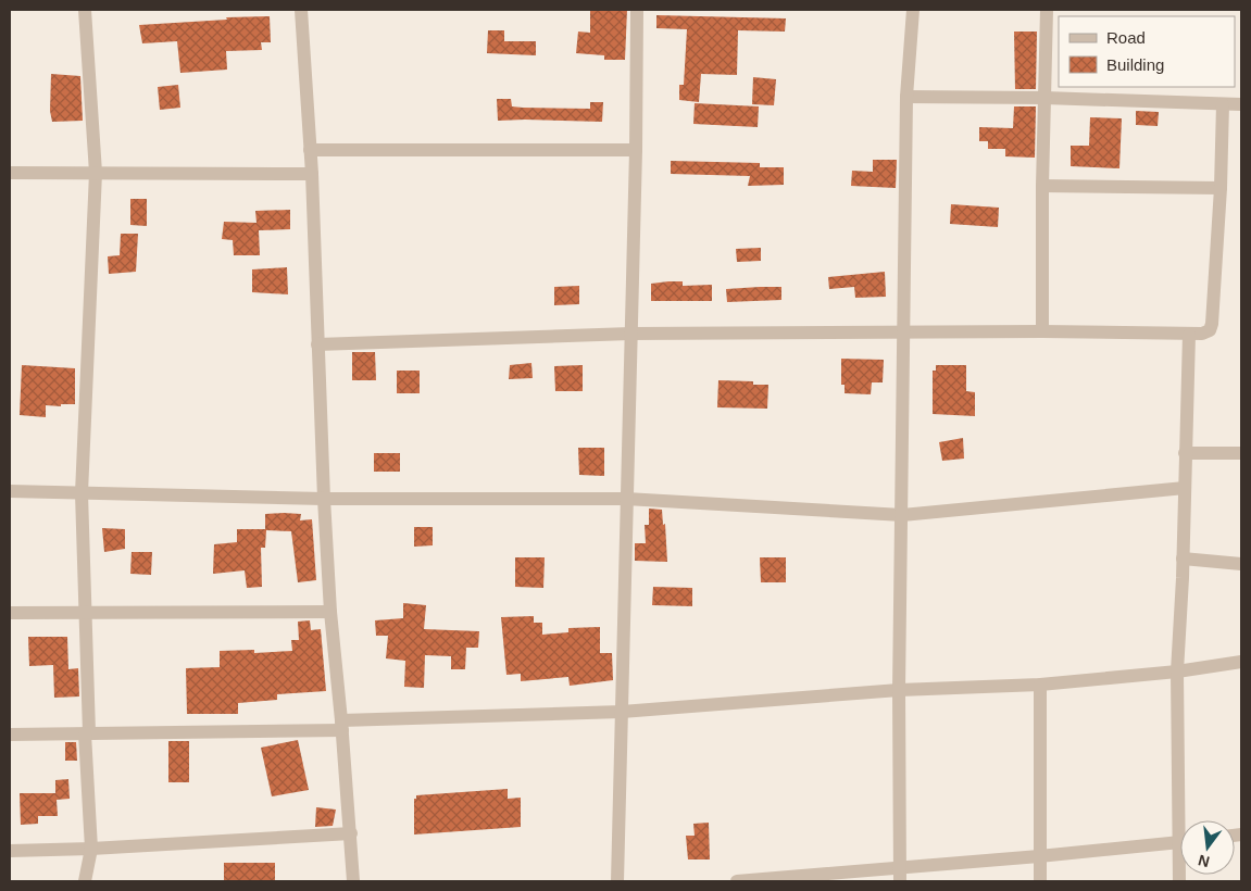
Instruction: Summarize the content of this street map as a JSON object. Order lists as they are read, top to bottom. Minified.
{"legend":["Road","Building"],"north":"bottom"}
